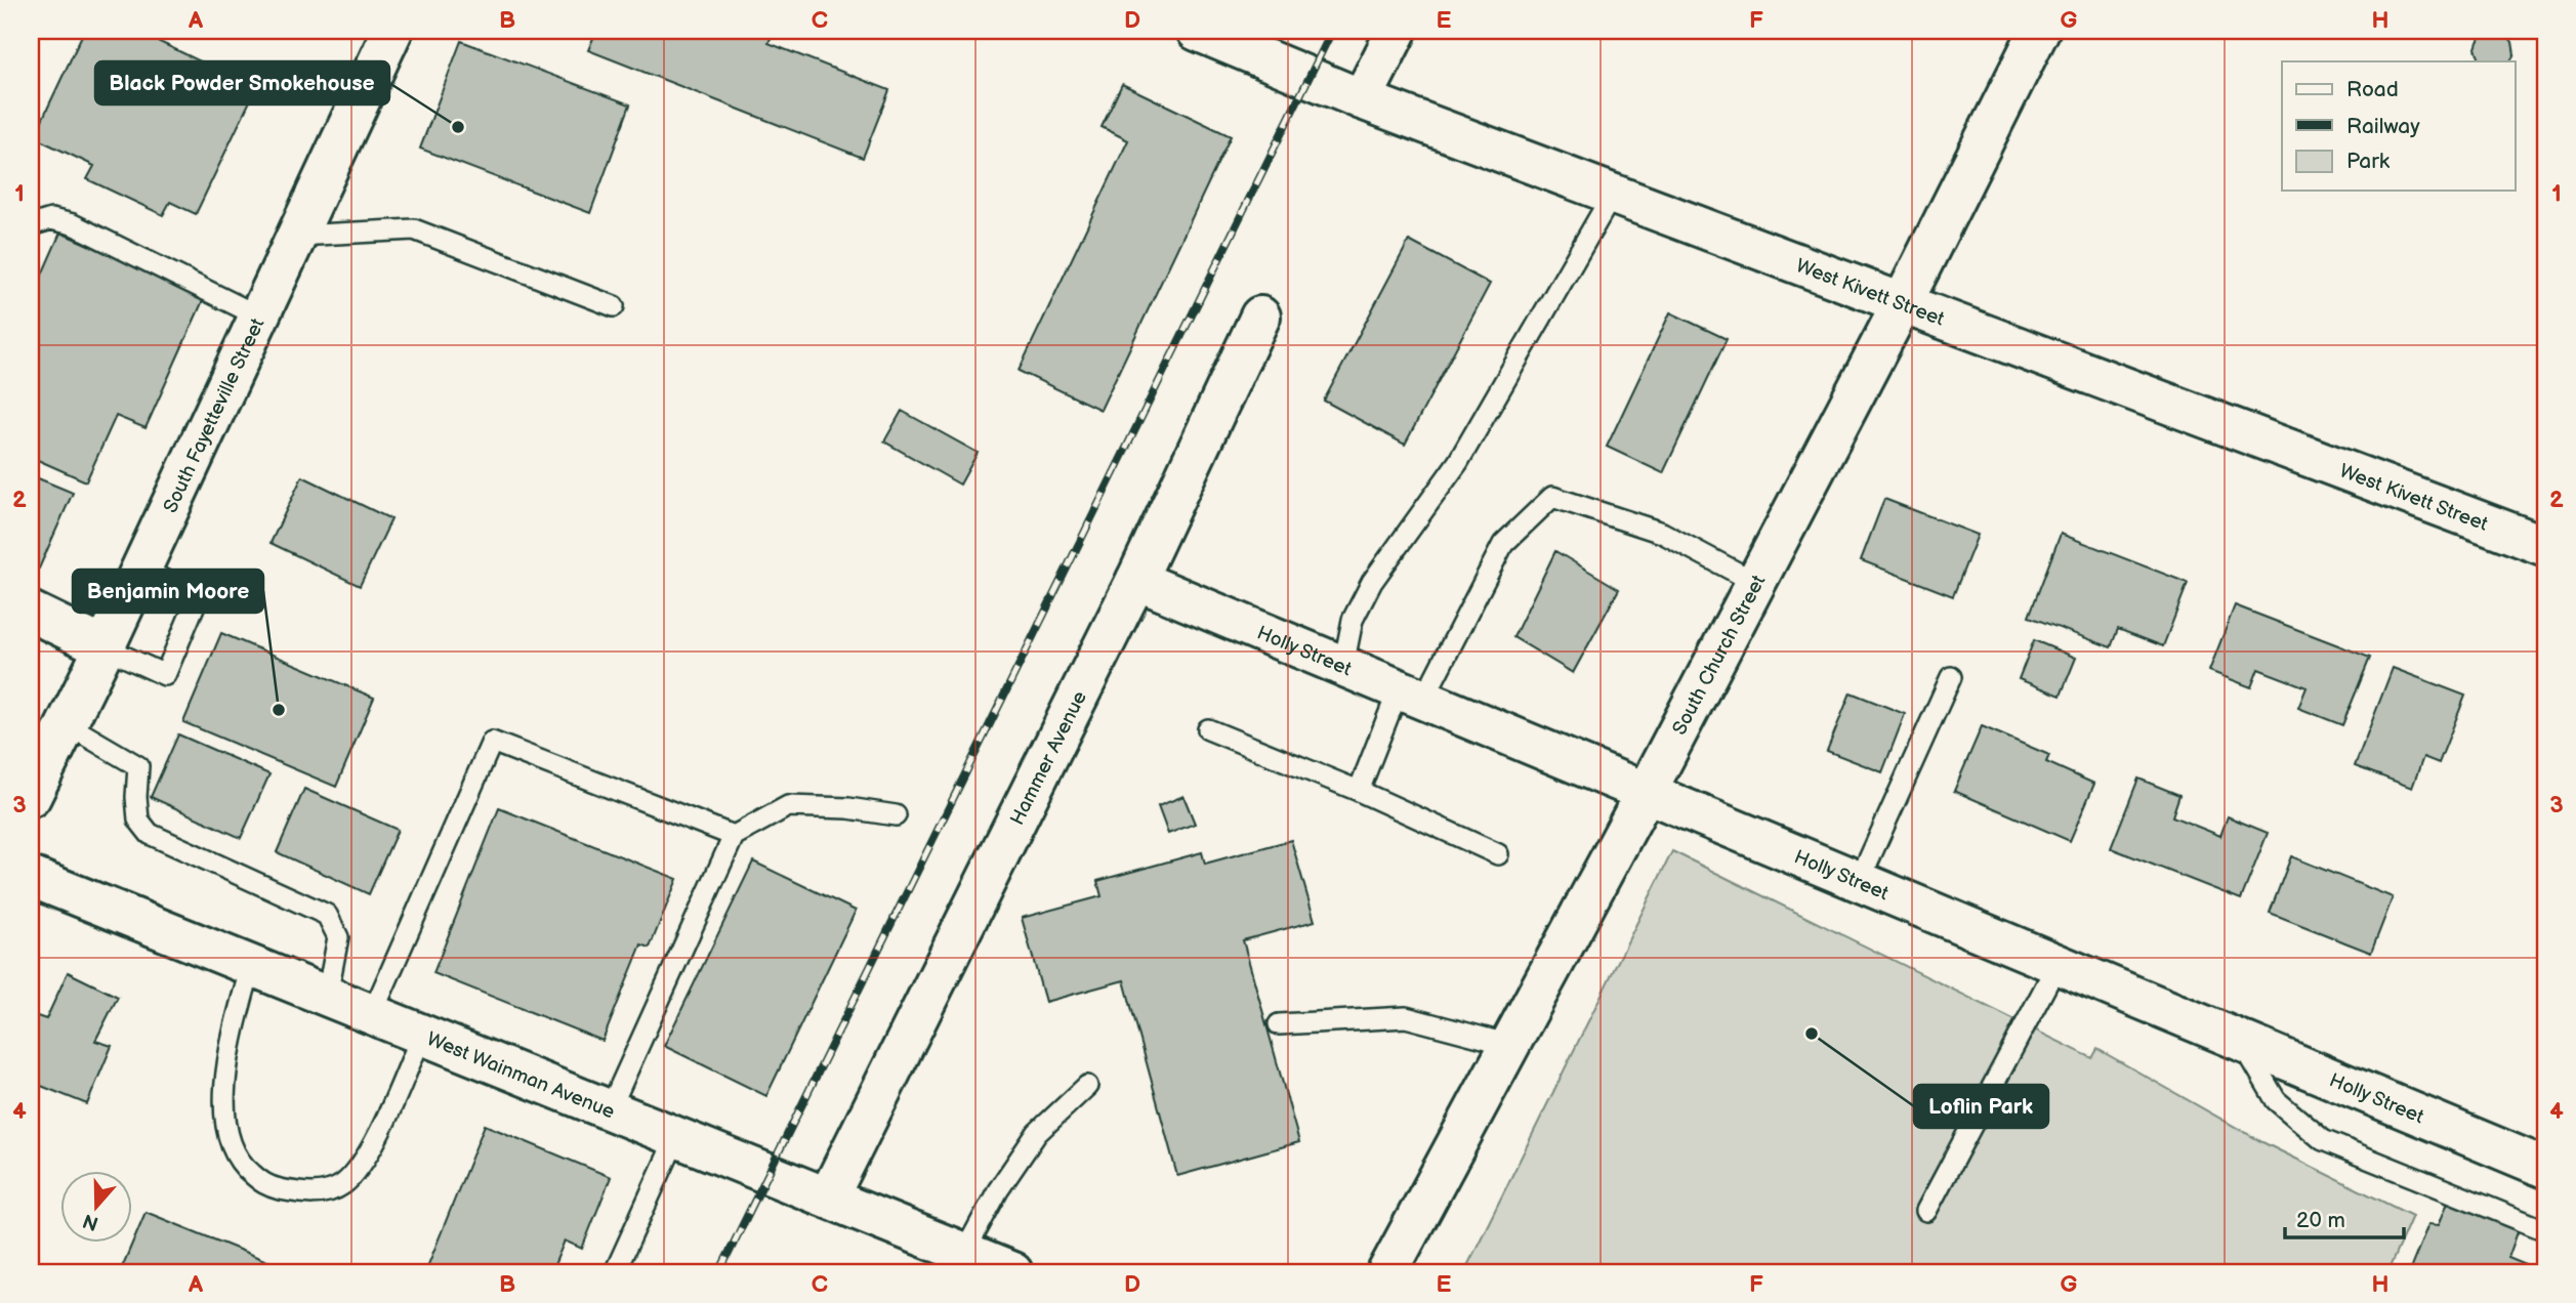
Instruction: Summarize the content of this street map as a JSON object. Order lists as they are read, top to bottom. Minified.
{"streets":{"street":["West Kivett Street","South Fayetteville Street","Holly Street","South Church Street","Hammer Avenue","West Wainman Avenue"]},"crossings":[["West Kivett Street","South Church Street"],["Holly Street","South Church Street"],["Holly Street","Hammer Avenue"],["Hammer Avenue","West Wainman Avenue"]],"places":["Black Powder Smokehouse","Benjamin Moore","Loflin Park"],"legend":["Road","Railway","Park"],"scale_bar":"20 m","north":"bottom","grid":{"columns":["A","B","C","D","E","F","G","H"],"rows":["1","2","3","4"]}}
